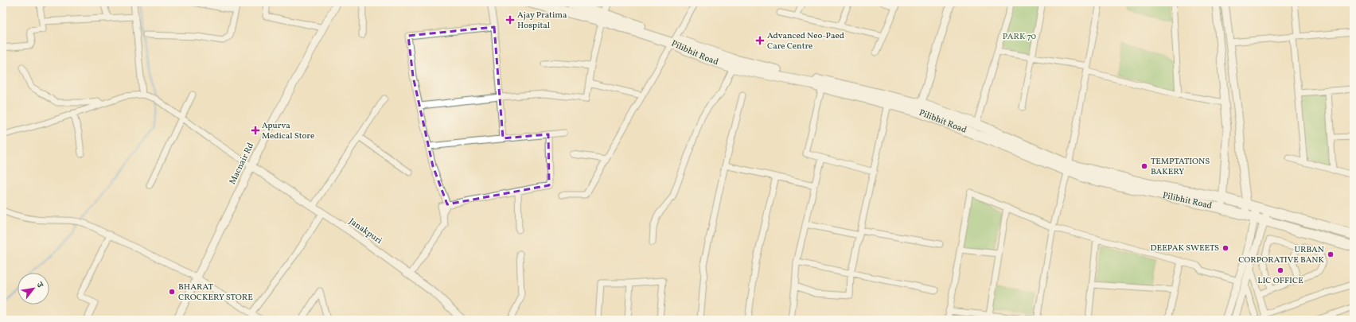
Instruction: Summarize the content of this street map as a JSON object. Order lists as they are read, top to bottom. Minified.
{"streets":{"highway":["Pilibhit Road"],"street":["Macnair Rd","Janakpuri"]},"crossings":[["Macnair Rd","Janakpuri"]],"parks":["PARK 70"],"places":{"health":["Ajay Pratima Hospital","Advanced Neo-Paed Care Centre","Apurva Medical Store"],"other":["TEMPTATIONS BAKERY","DEEPAK SWEETS","URBAN CORPORATIVE BANK","LIC OFFICE","BHARAT CROCKERY STORE"]},"north":"top right"}
